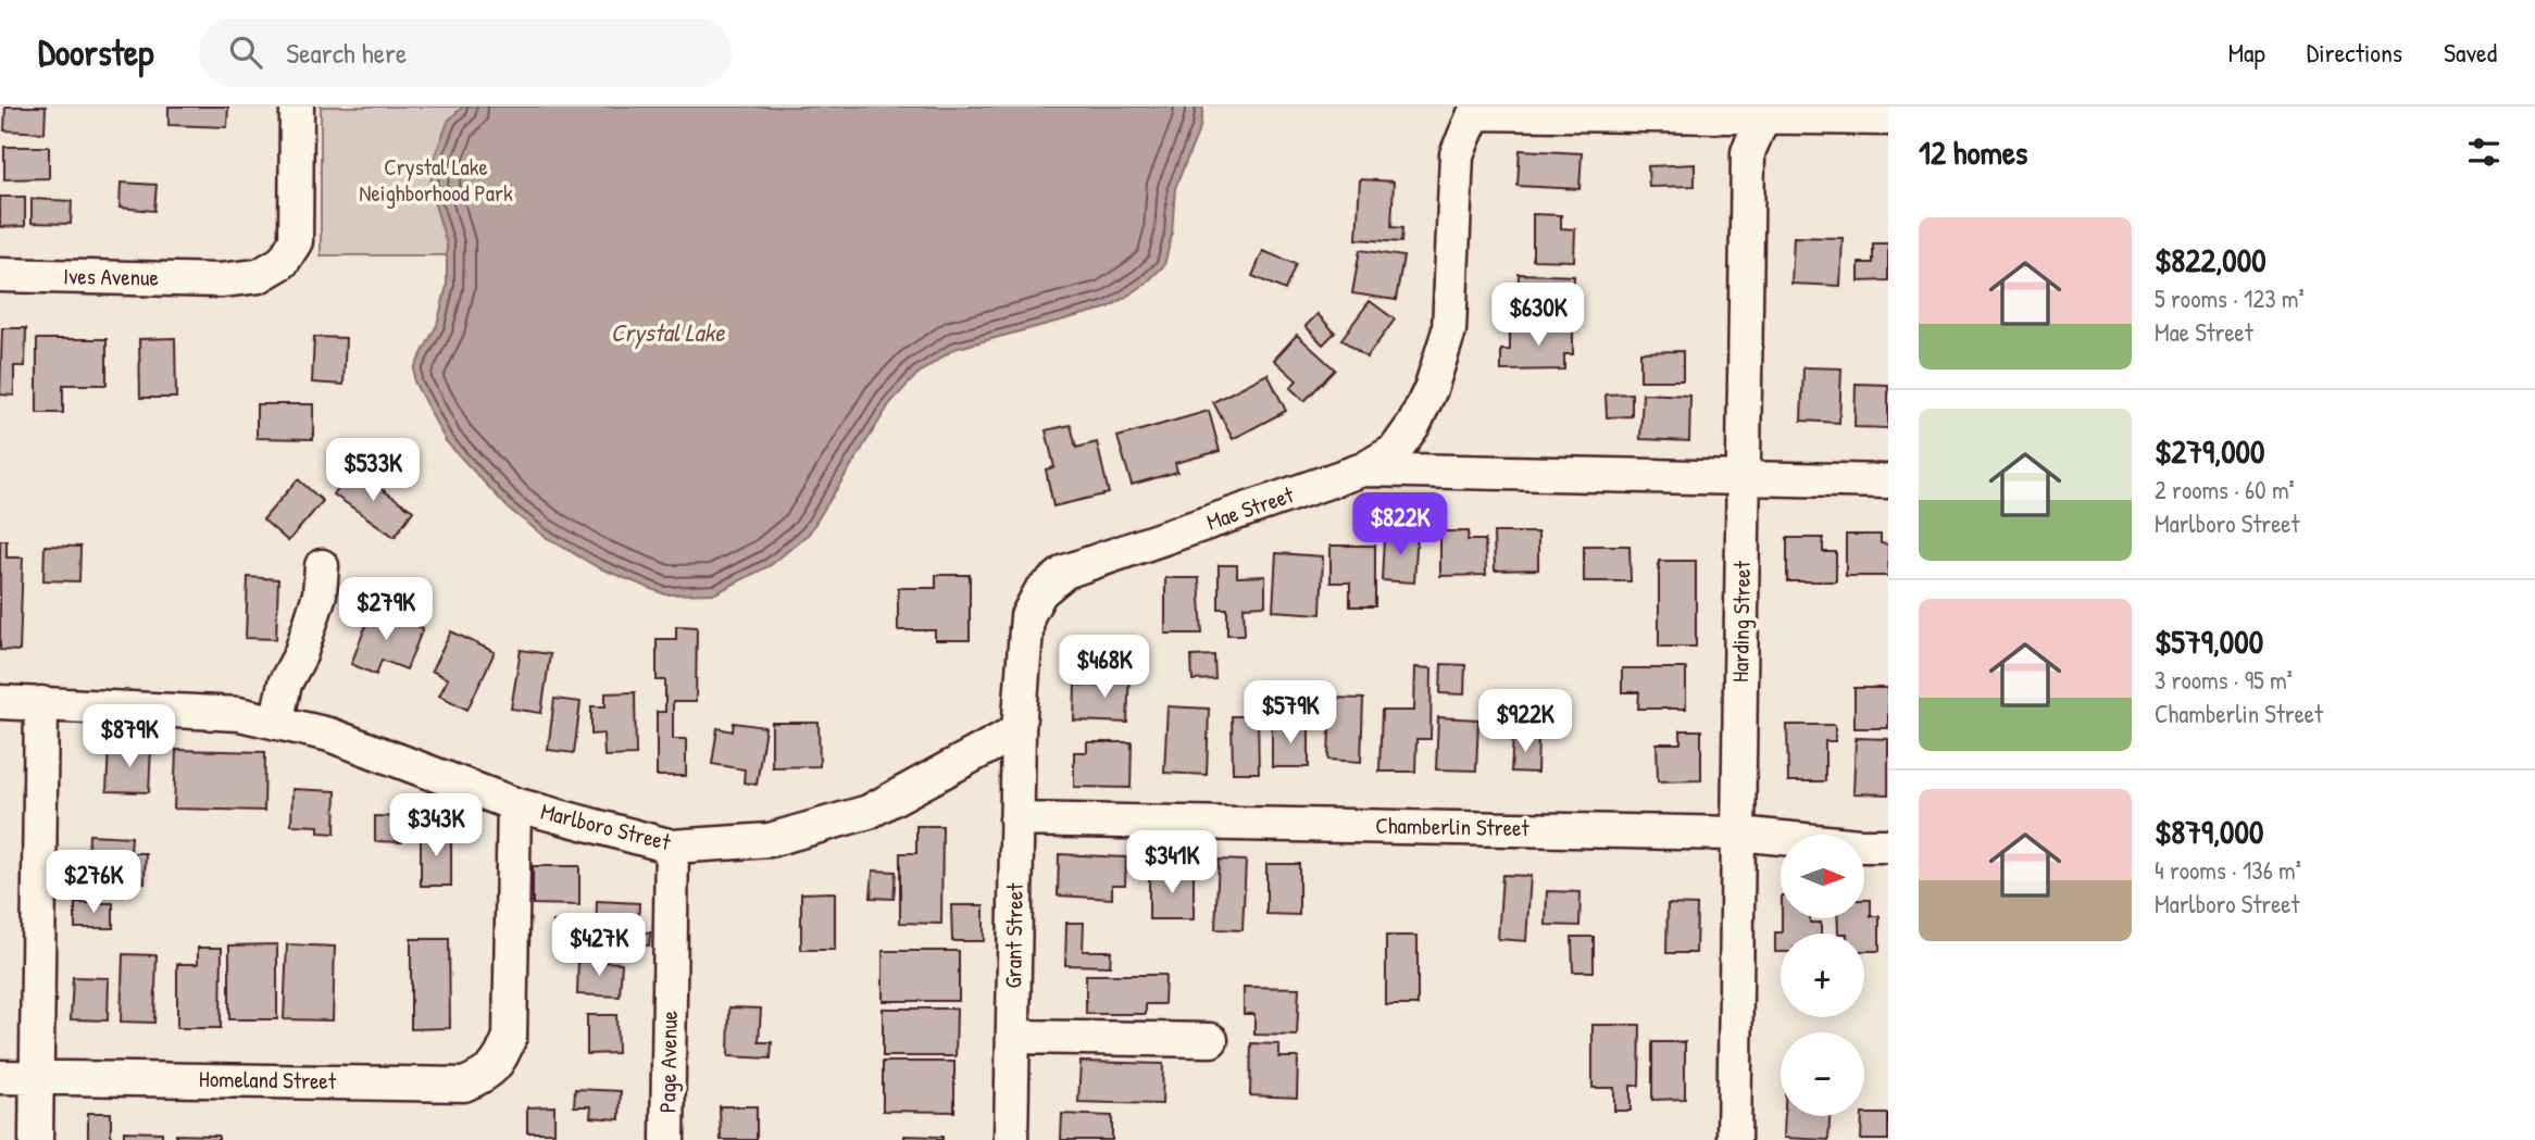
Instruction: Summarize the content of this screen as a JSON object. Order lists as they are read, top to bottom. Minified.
{"streets":{"street":["Ives Avenue","Mae Street","Harding Street","Marlboro Street","Chamberlin Street","Grant Street","Page Avenue","Homeland Street"]},"crossings":[["Mae Street","Harding Street"],["Mae Street","Marlboro Street"],["Mae Street","Grant Street"],["Harding Street","Chamberlin Street"],["Marlboro Street","Grant Street"],["Marlboro Street","Page Avenue"],["Marlboro Street","Homeland Street"],["Chamberlin Street","Grant Street"]],"water":["Crystal Lake"],"parks":["Crystal Lake Neighborhood Park"],"north":"right","page":{"header":"Doorstep","search":"Search here","nav":["Map","Directions","Saved"],"heading":"12 homes","list":[{"name":"$822,000","note":"5 rooms · 123 m² · Mae Street"},{"name":"$279,000","note":"2 rooms · 60 m² · Marlboro Street"},{"name":"$579,000","note":"3 rooms · 95 m² · Chamberlin Street"},{"name":"$879,000","note":"4 rooms · 136 m² · Marlboro Street"}],"price":["$630K","$533K","$822K","$279K","$468K","$579K","$922K","$879K","$343K","$341K","$276K","$427K"],"map_buttons":["+","−"]}}
